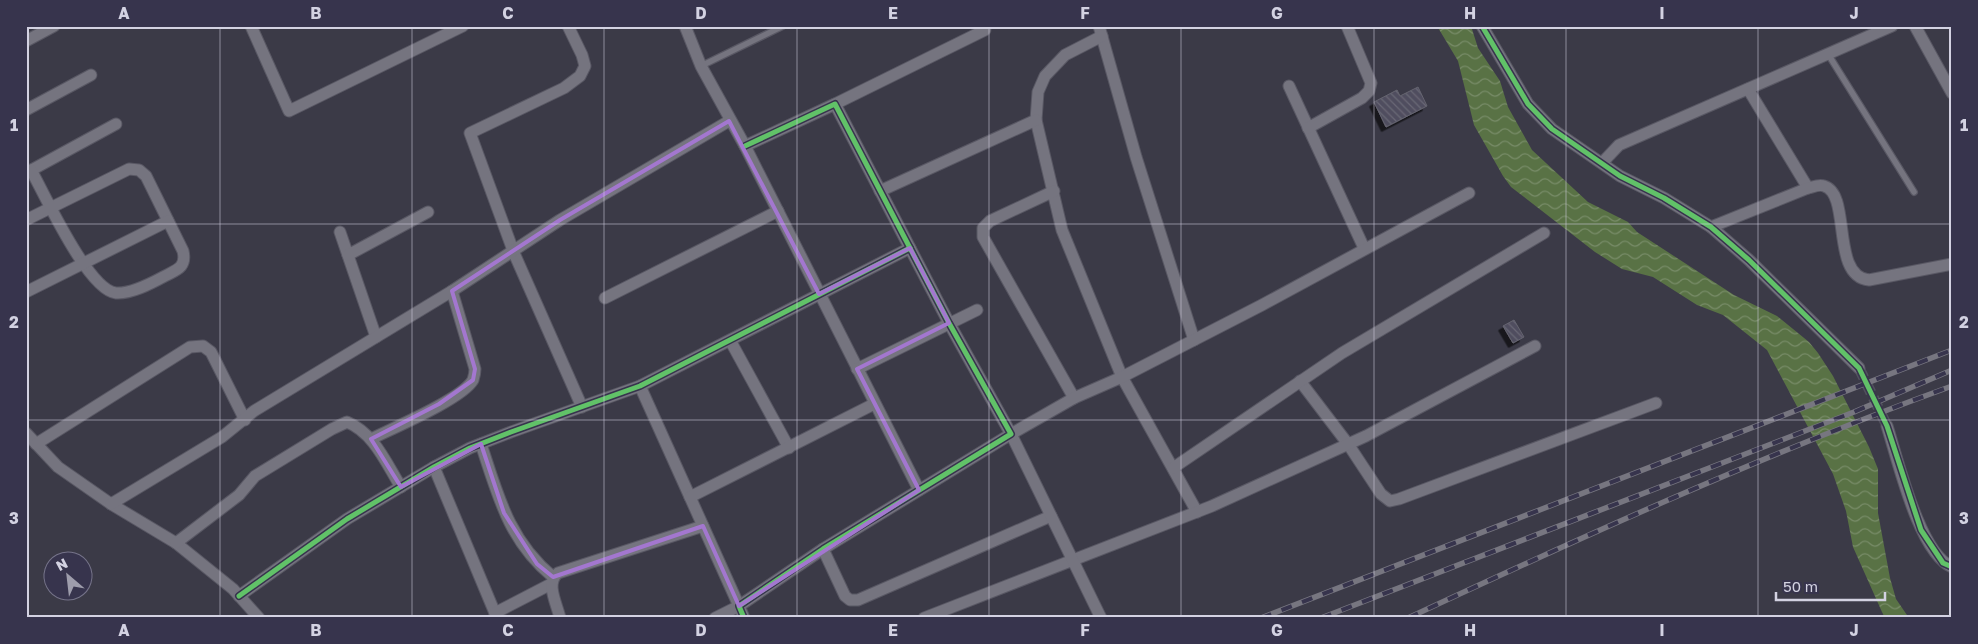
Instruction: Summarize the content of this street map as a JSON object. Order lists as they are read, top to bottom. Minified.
{"scale_bar":"50 m","north":"top left","grid":{"columns":["A","B","C","D","E","F","G","H","I","J"],"rows":["1","2","3"]}}
